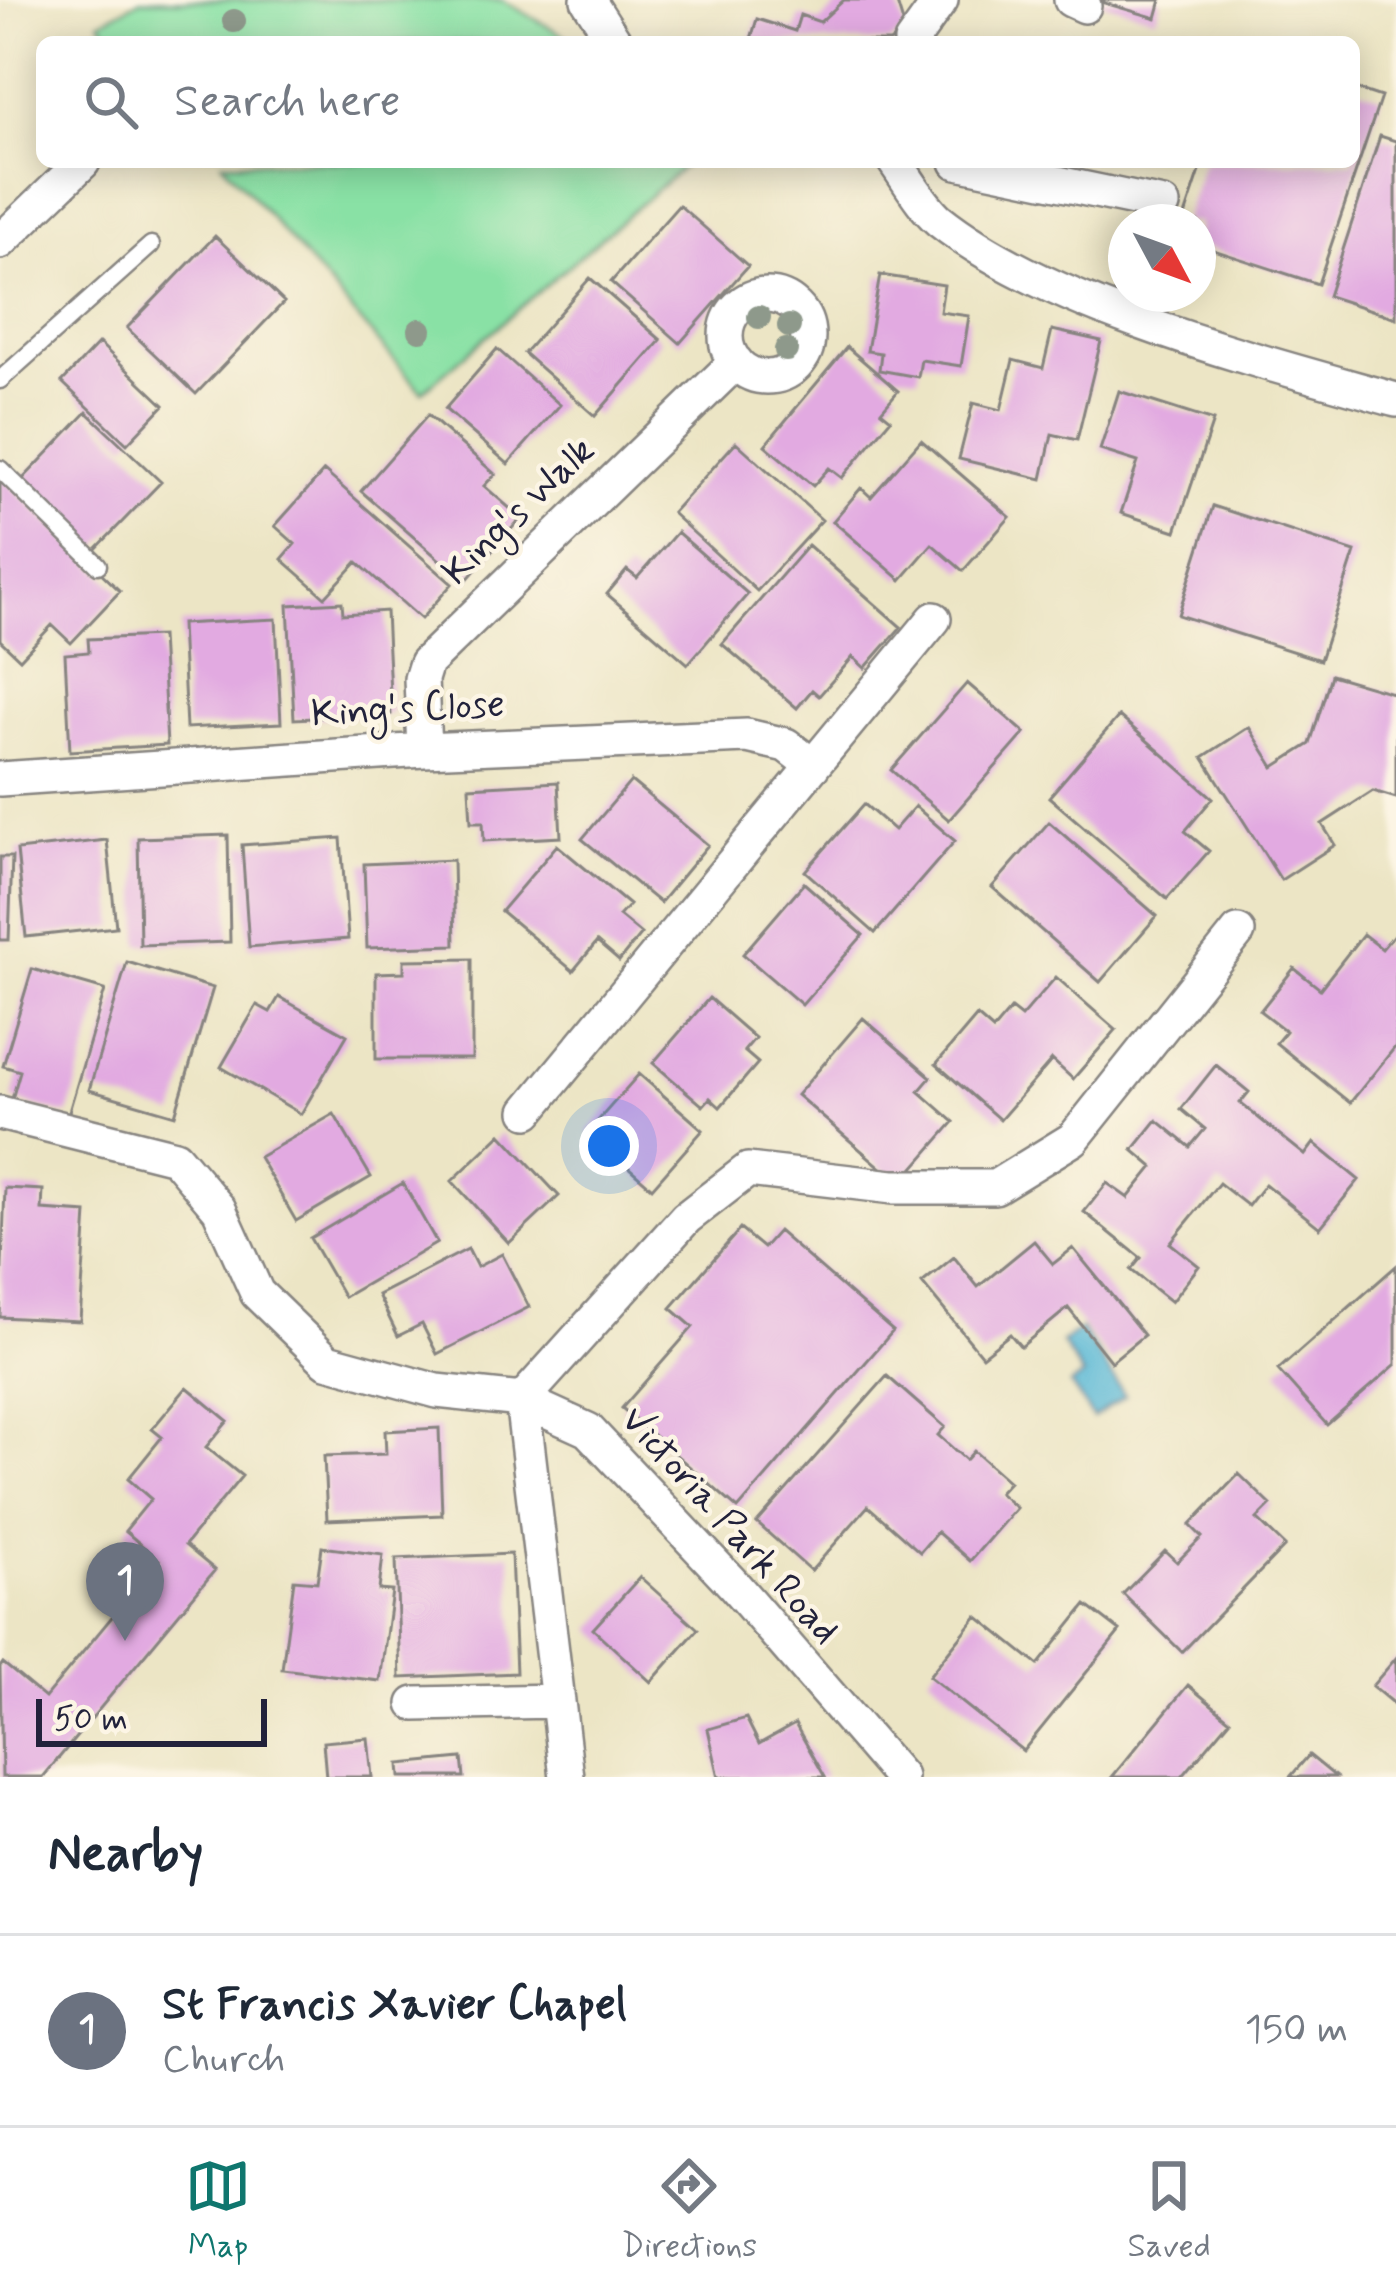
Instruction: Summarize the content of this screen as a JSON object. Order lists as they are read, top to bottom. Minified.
{"streets":{"street":["King's Walk","King's Close","Victoria Park Road"]},"crossings":[["King's Walk","King's Close"]],"scale_bar":"50 m","north":"bottom right","page":{"search":"Search here","pins":"1","scale":"50 m","heading":"Nearby","list":[{"mark":"1","name":"St Francis Xavier Chapel","note":"Church","value":"150 m"}],"nav":["Map","Directions","Saved"]}}
